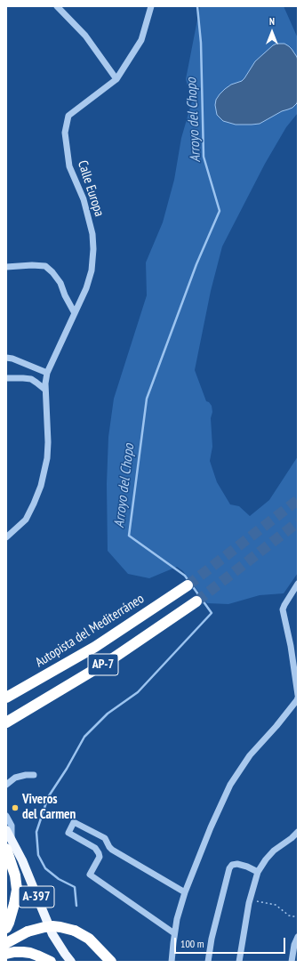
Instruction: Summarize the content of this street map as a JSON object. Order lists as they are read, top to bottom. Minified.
{"streets":{"highway":["Autopista del Mediterráneo","AP-7"],"main road":["A-397"],"street":["Calle Europa"]},"water":["Arroyo del Chopo"],"places":["Viveros del Carmen"],"scale_bar":"100 m","north":"top"}
